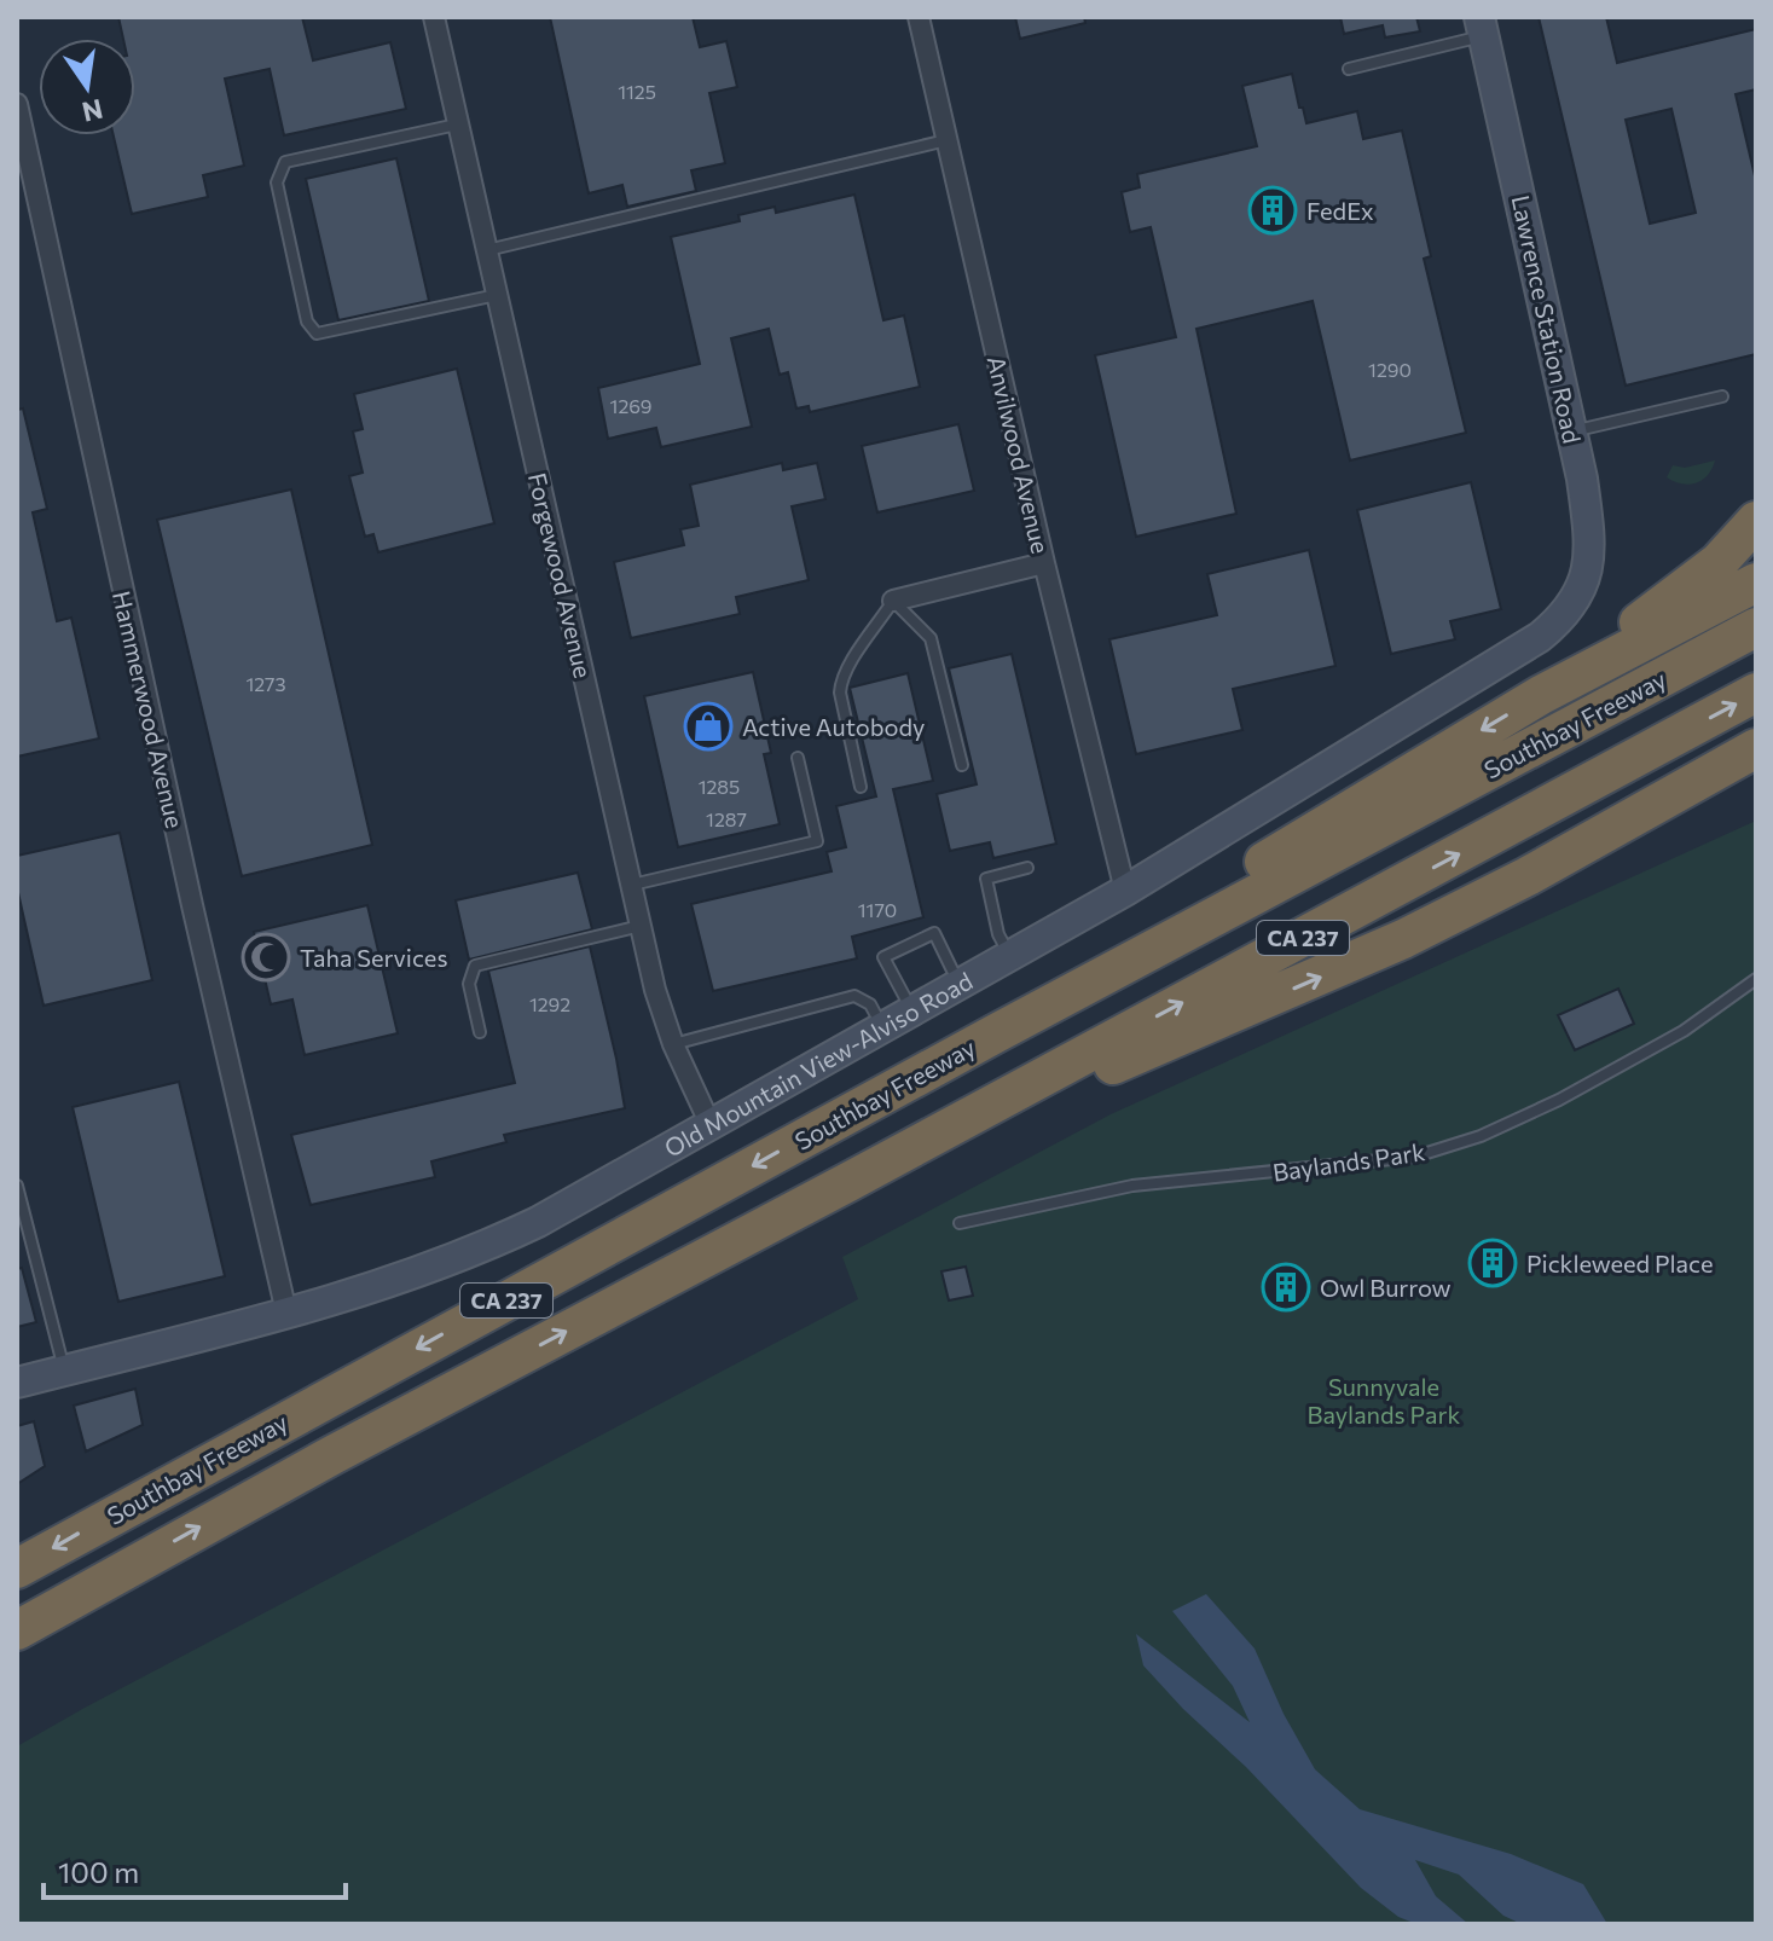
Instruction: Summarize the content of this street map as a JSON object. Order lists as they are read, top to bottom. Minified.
{"streets":{"highway":["Southbay Freeway","CA 237"],"street":["Lawrence Station Road","Anvilwood Avenue","Forgewood Avenue","Hammerwood Avenue","Old Mountain View-Alviso Road"],"lane":["Baylands Park"]},"crossings":[["Lawrence Station Road","Old Mountain View-Alviso Road"],["Anvilwood Avenue","Old Mountain View-Alviso Road"],["Forgewood Avenue","Old Mountain View-Alviso Road"],["Hammerwood Avenue","Old Mountain View-Alviso Road"]],"parks":["Sunnyvale Baylands Park"],"places":{"building":["FedEx","Pickleweed Place","Owl Burrow"],"shop":["Active Autobody"],"mosque":["Taha Services"]},"house_numbers":["1125","1290","1269","1273","1285","1287","1170","1292"],"scale_bar":"100 m","north":"bottom"}
